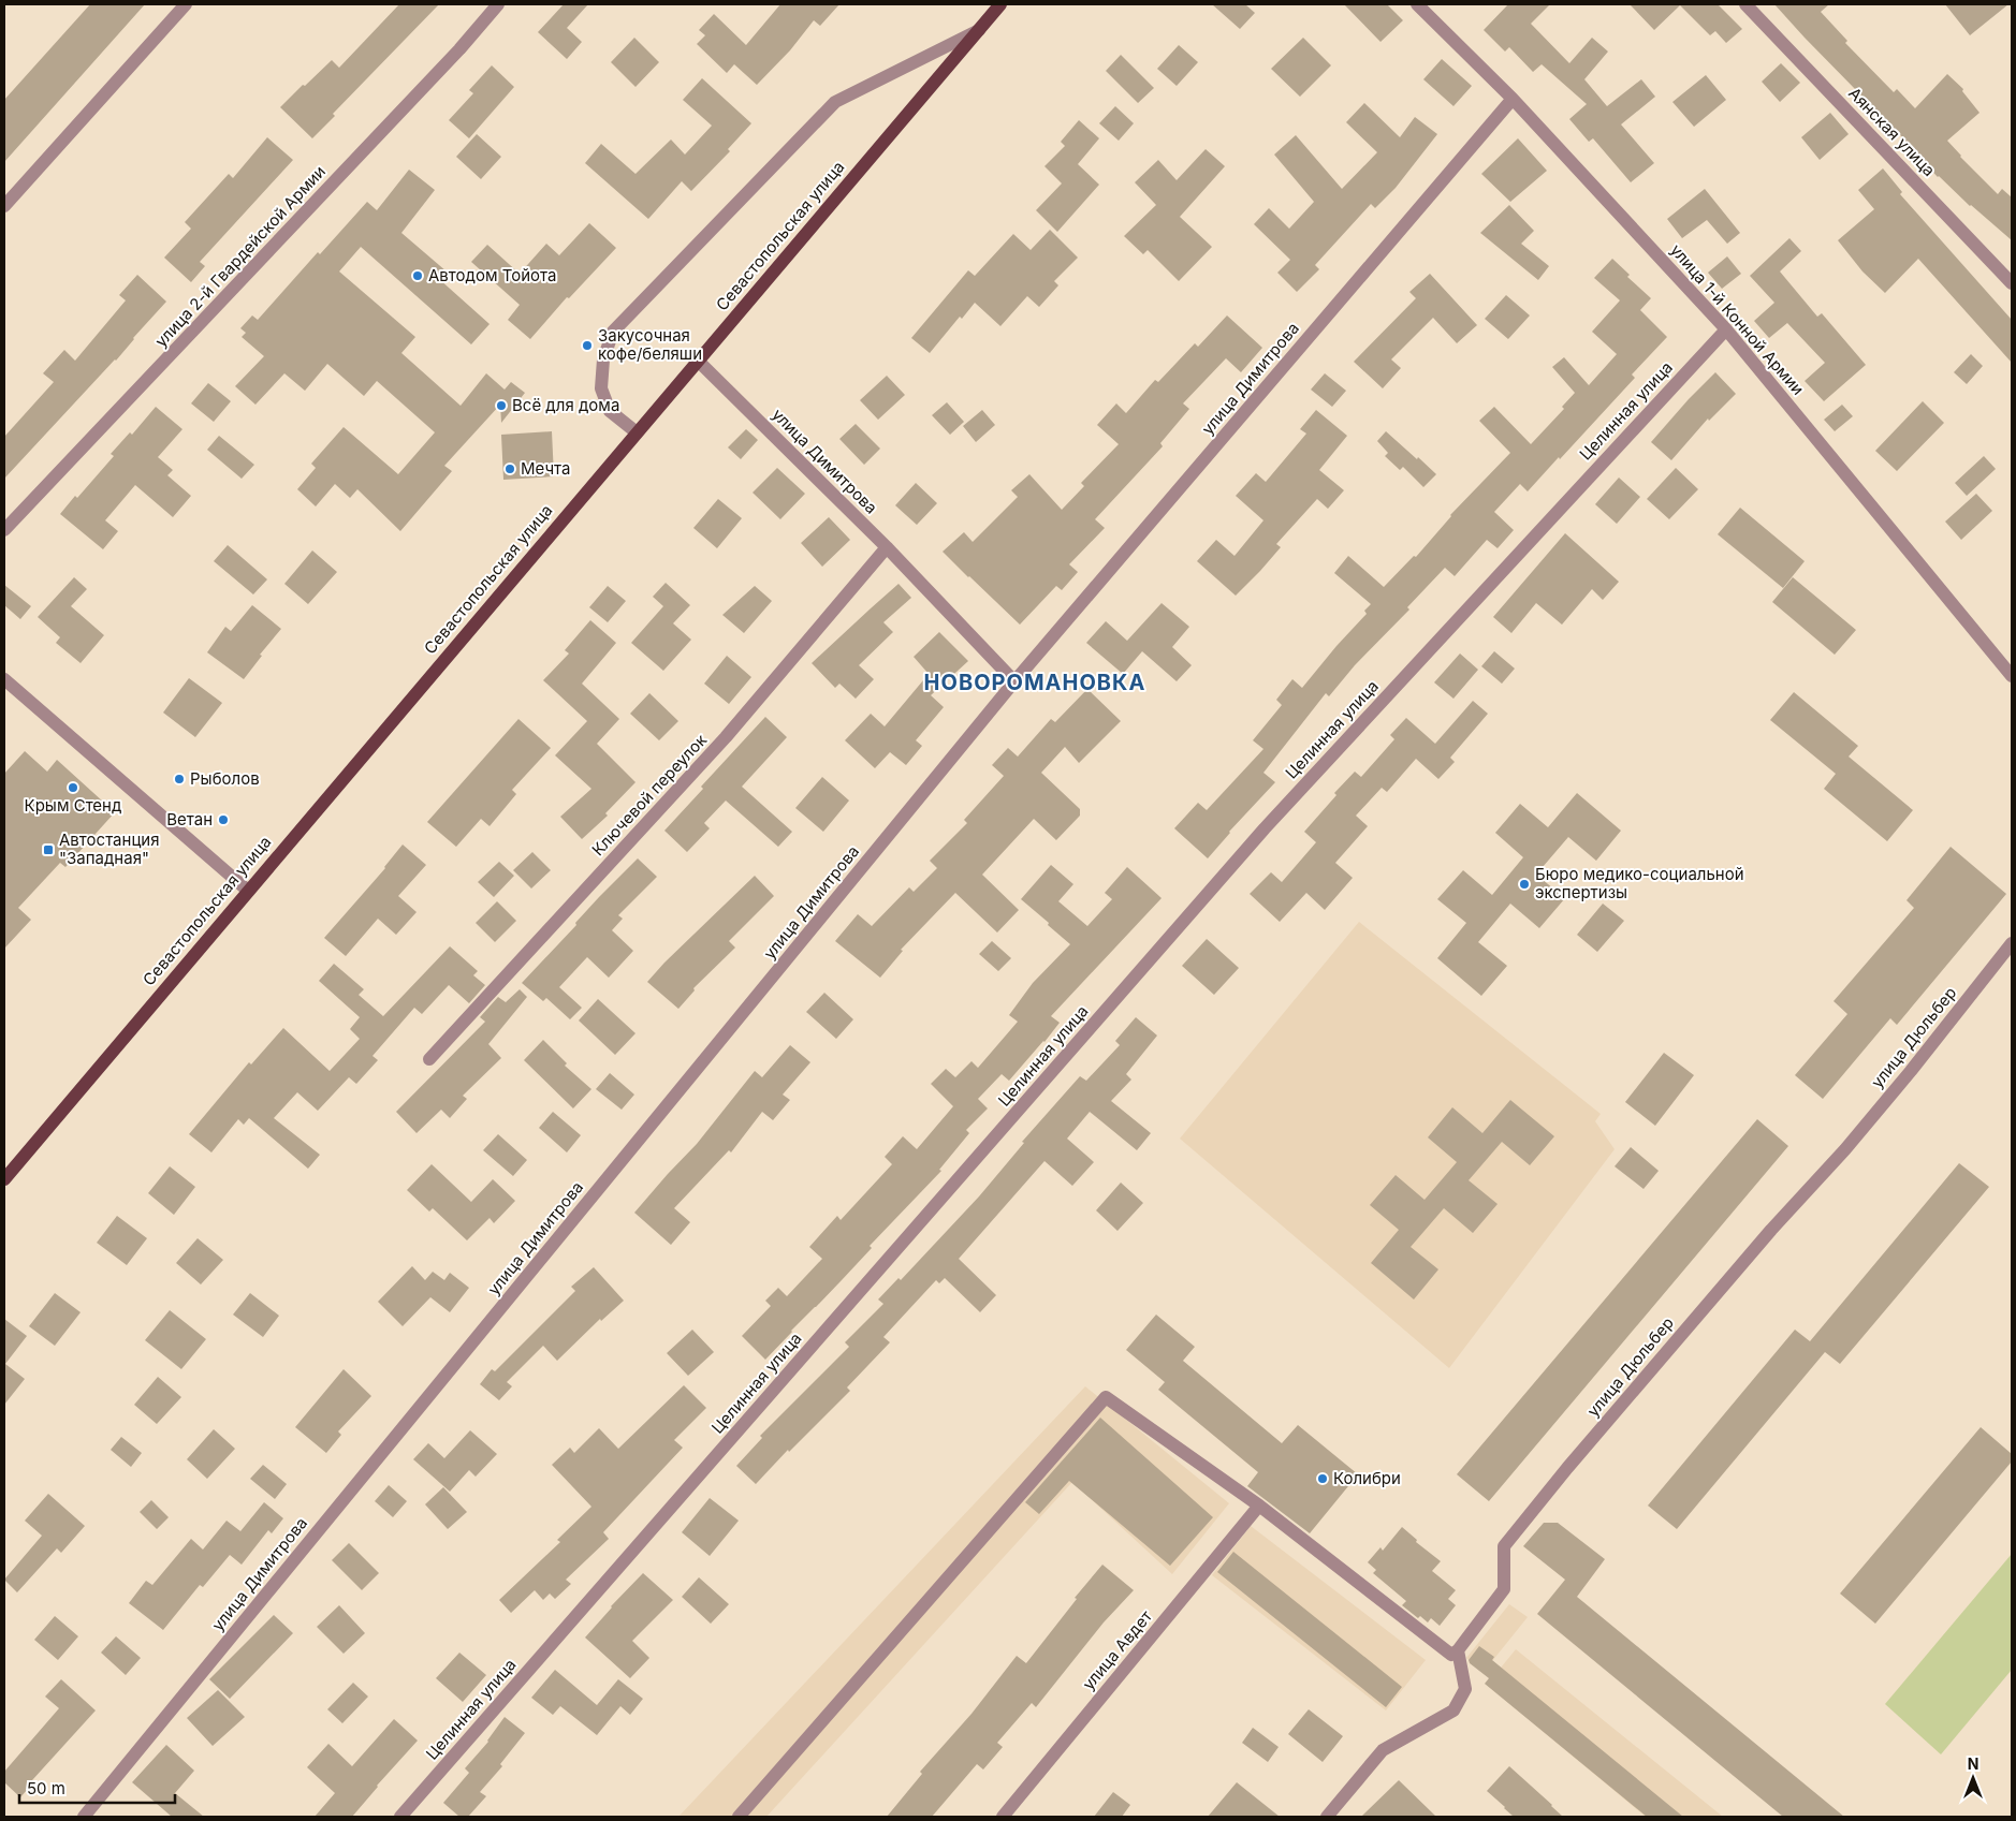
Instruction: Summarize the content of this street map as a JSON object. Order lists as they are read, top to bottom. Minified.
{"streets":{"main road":["Севастопольская улица"],"street":["Аянская улица","улица 2-й Гвардейской Армии","улица 1-й Конной Армии","улица Димитрова","Целинная улица","Ключевой переулок","улица Дюльбер","улица Авдет"]},"crossings":[["Севастопольская улица","улица Димитрова"],["улица 1-й Конной Армии","улица Димитрова"],["улица 1-й Конной Армии","Целинная улица"],["улица Димитрова","Ключевой переулок"]],"districts":["НОВОРОМАНОВКА"],"places":{"other":["Автодом Тойота","Закусочная кофе/беляши","Всё для дома","Мечта","Рыболов","Крым Стенд","Ветан","Бюро медико-социальной экспертизы","Колибри"],"transit":["Автостанция \"Западная\""]},"scale_bar":"50 m","north":"top"}
